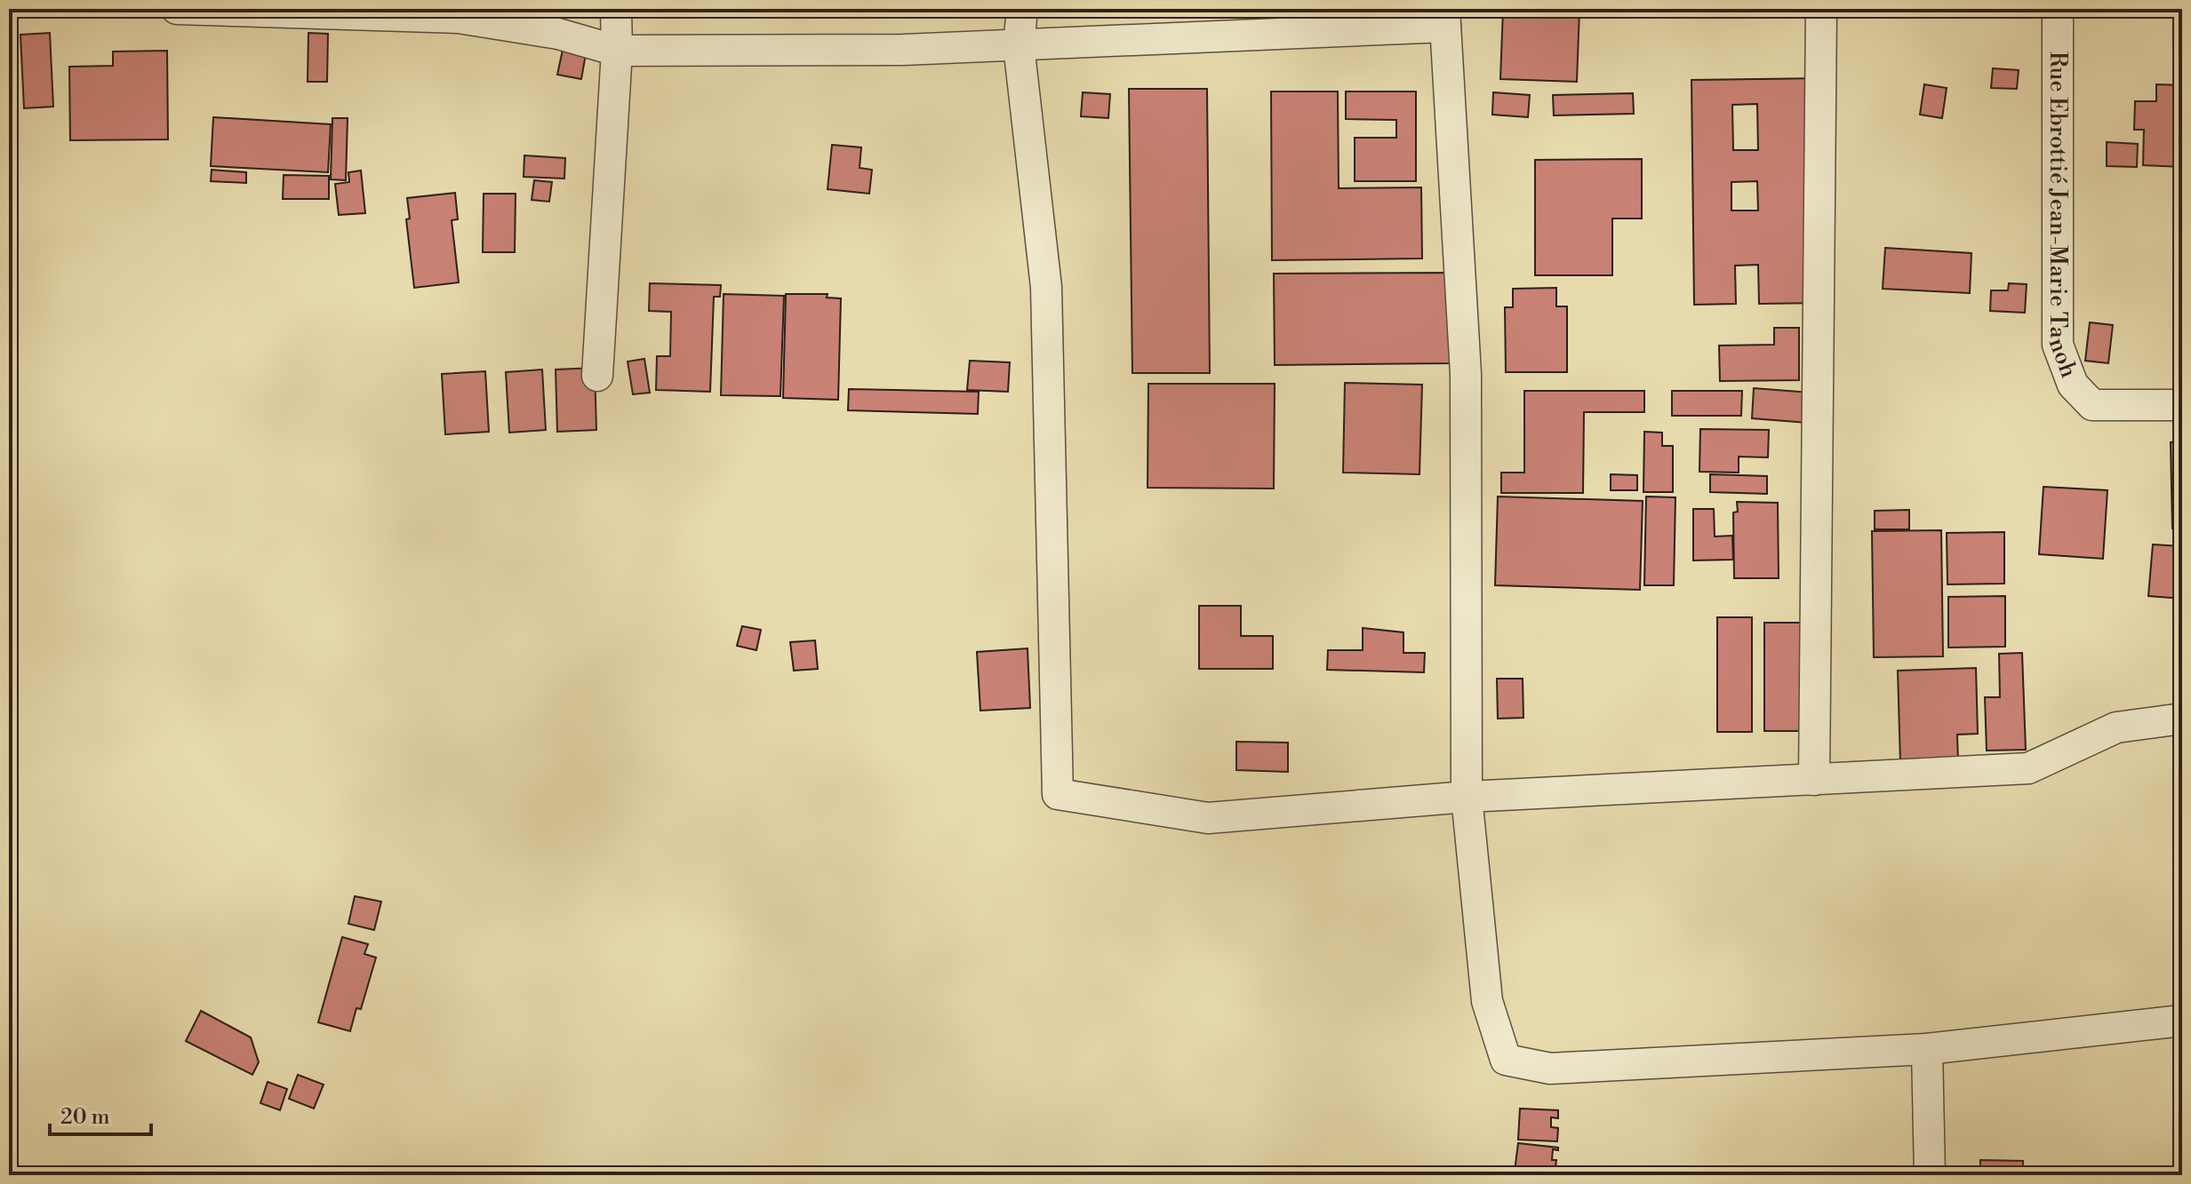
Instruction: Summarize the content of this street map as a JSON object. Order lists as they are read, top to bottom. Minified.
{"streets":{"street":["Rue Ebrottié Jean-Marie Tanoh"]},"scale_bar":"20 m"}
